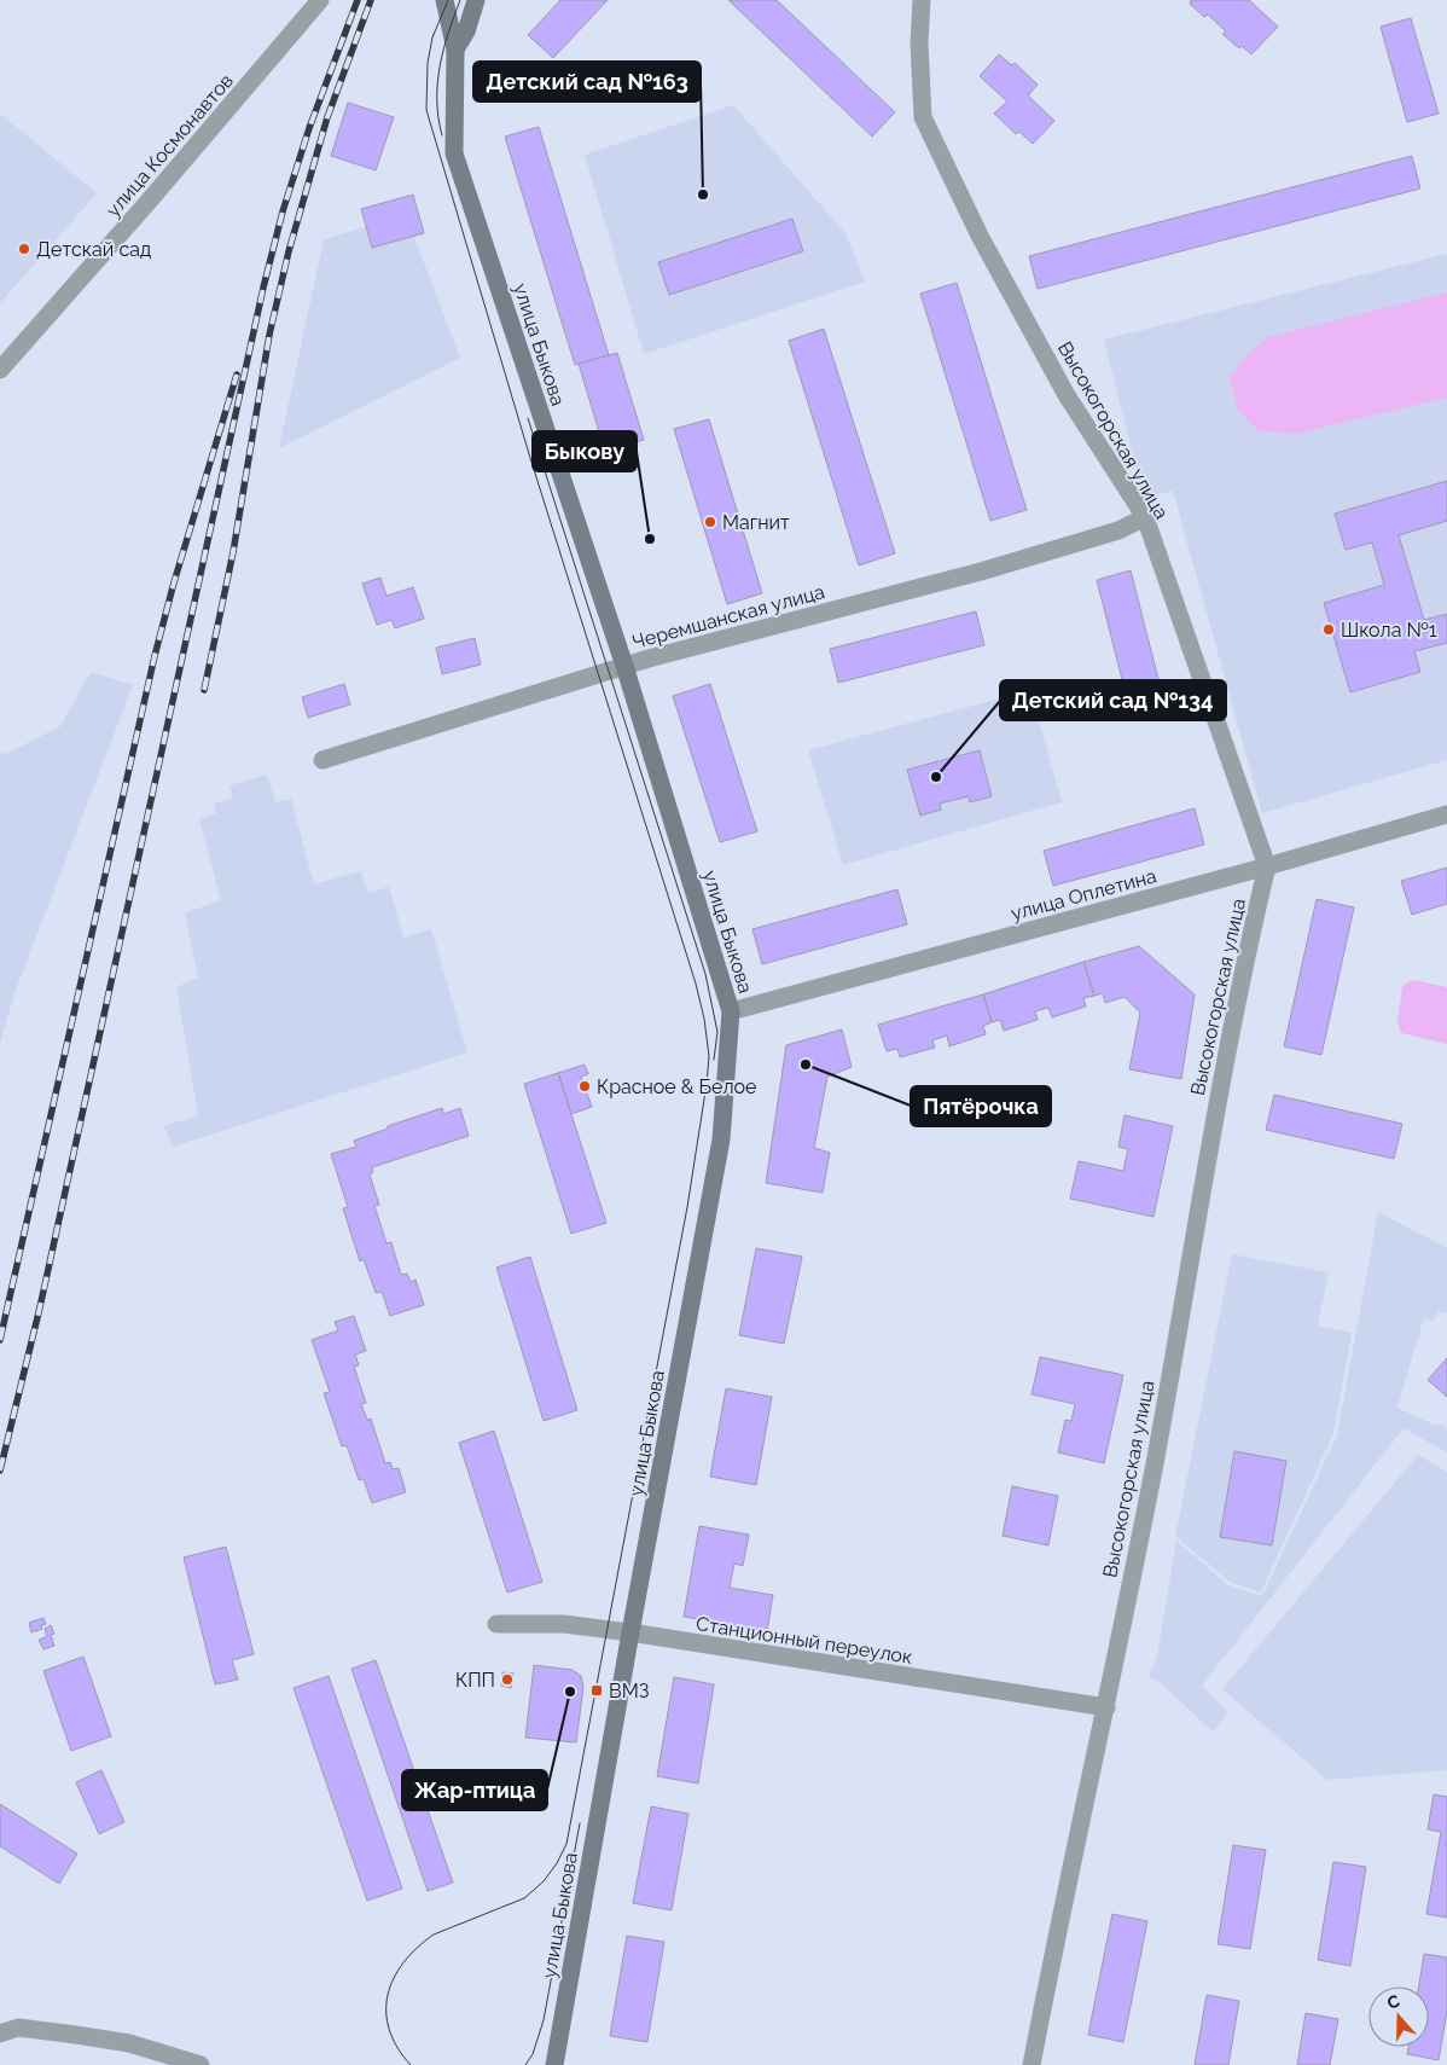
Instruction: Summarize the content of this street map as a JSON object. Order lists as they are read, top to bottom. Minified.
{"streets":{"street":["улица Космонавтов","улица Быкова","Высокогорская улица","Черемшанская улица","улица Оплетина","Станционный переулок"]},"crossings":[["улица Быкова","Черемшанская улица"],["улица Быкова","улица Оплетина"],["улица Быкова","Станционный переулок"],["Высокогорская улица","Черемшанская улица"],["Высокогорская улица","улица Оплетина"],["Высокогорская улица","Станционный переулок"]],"places":{"other":["Детский сад №163","Детскай сад","Магнит","Быкову","Школа №1","Детский сад №134","Пятёрочка","Красное & Белое","КПП","Жар-птица"],"transit":["ВМЗ"]},"north":"top"}
